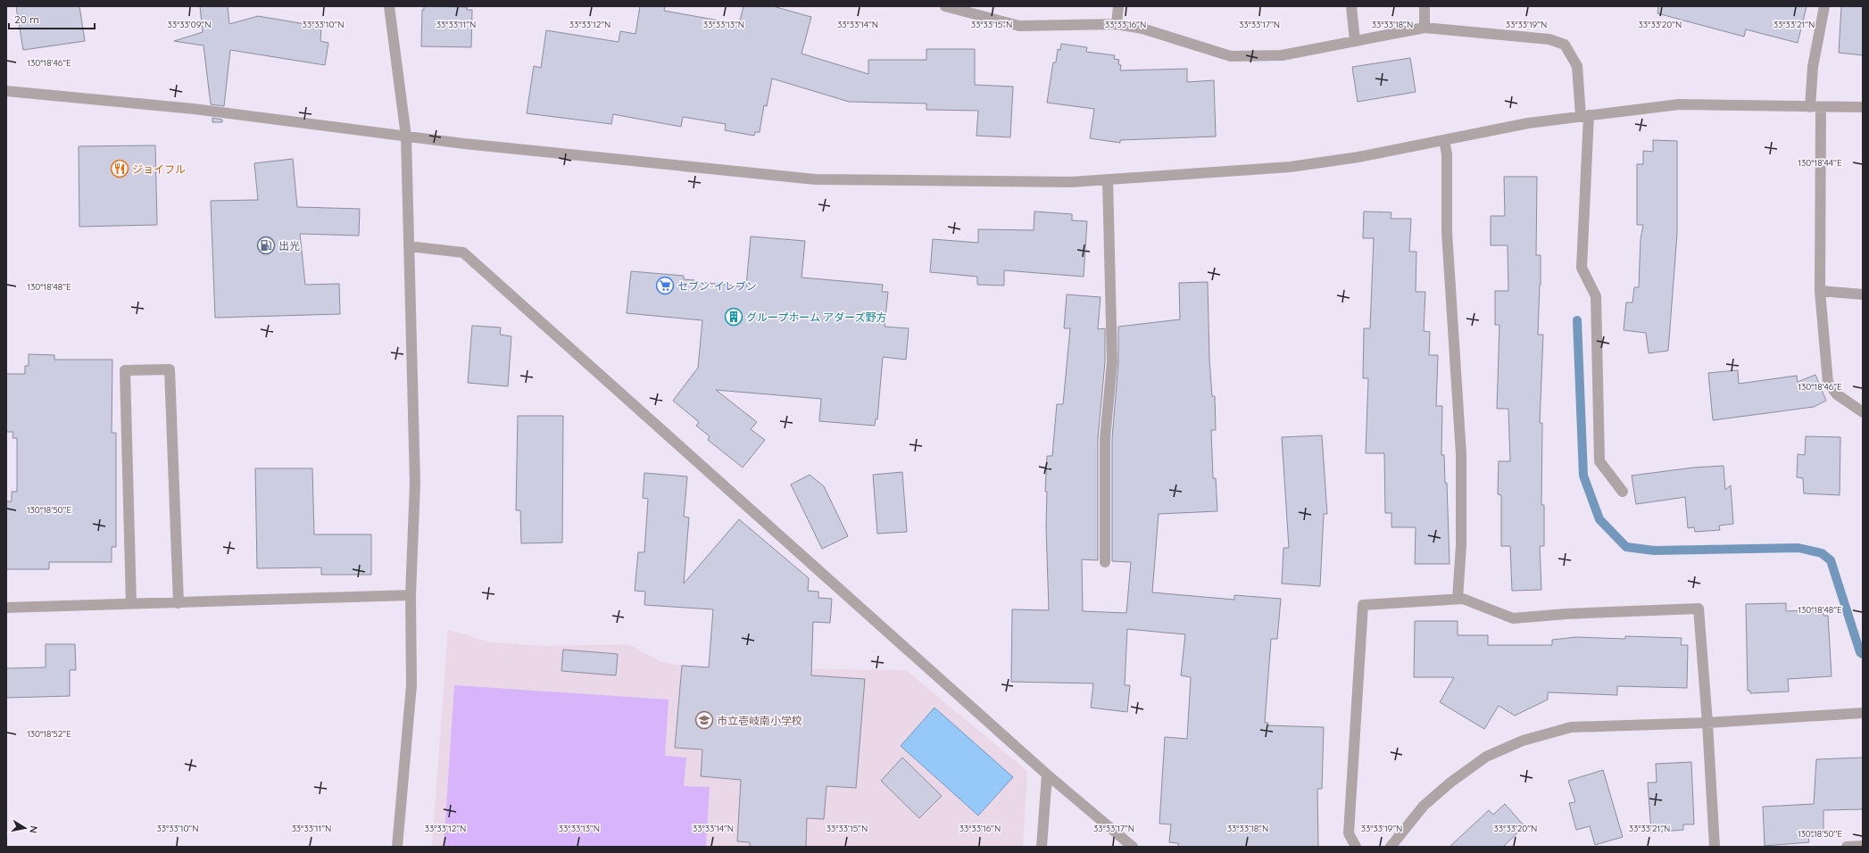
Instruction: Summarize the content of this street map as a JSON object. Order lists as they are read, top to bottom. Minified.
{"places":{"restaurant":["ジョイフル"],"fuel station":["出光"],"supermarket":["セブン-イレブン"],"building":["グループホーム アダーズ野方"],"school or university":["市立壱岐南小学校"]},"scale_bar":"20 m","north":"right","coordinates":["33°33'09\"N","33°33'10\"N","33°33'11\"N","33°33'12\"N","33°33'13\"N","33°33'14\"N","33°33'15\"N","33°33'16\"N","33°33'17\"N","33°33'18\"N","33°33'19\"N","33°33'20\"N","33°33'21\"N","130°18'46\"E","130°18'44\"E","130°18'48\"E","130°18'50\"E","130°18'52\"E"]}
